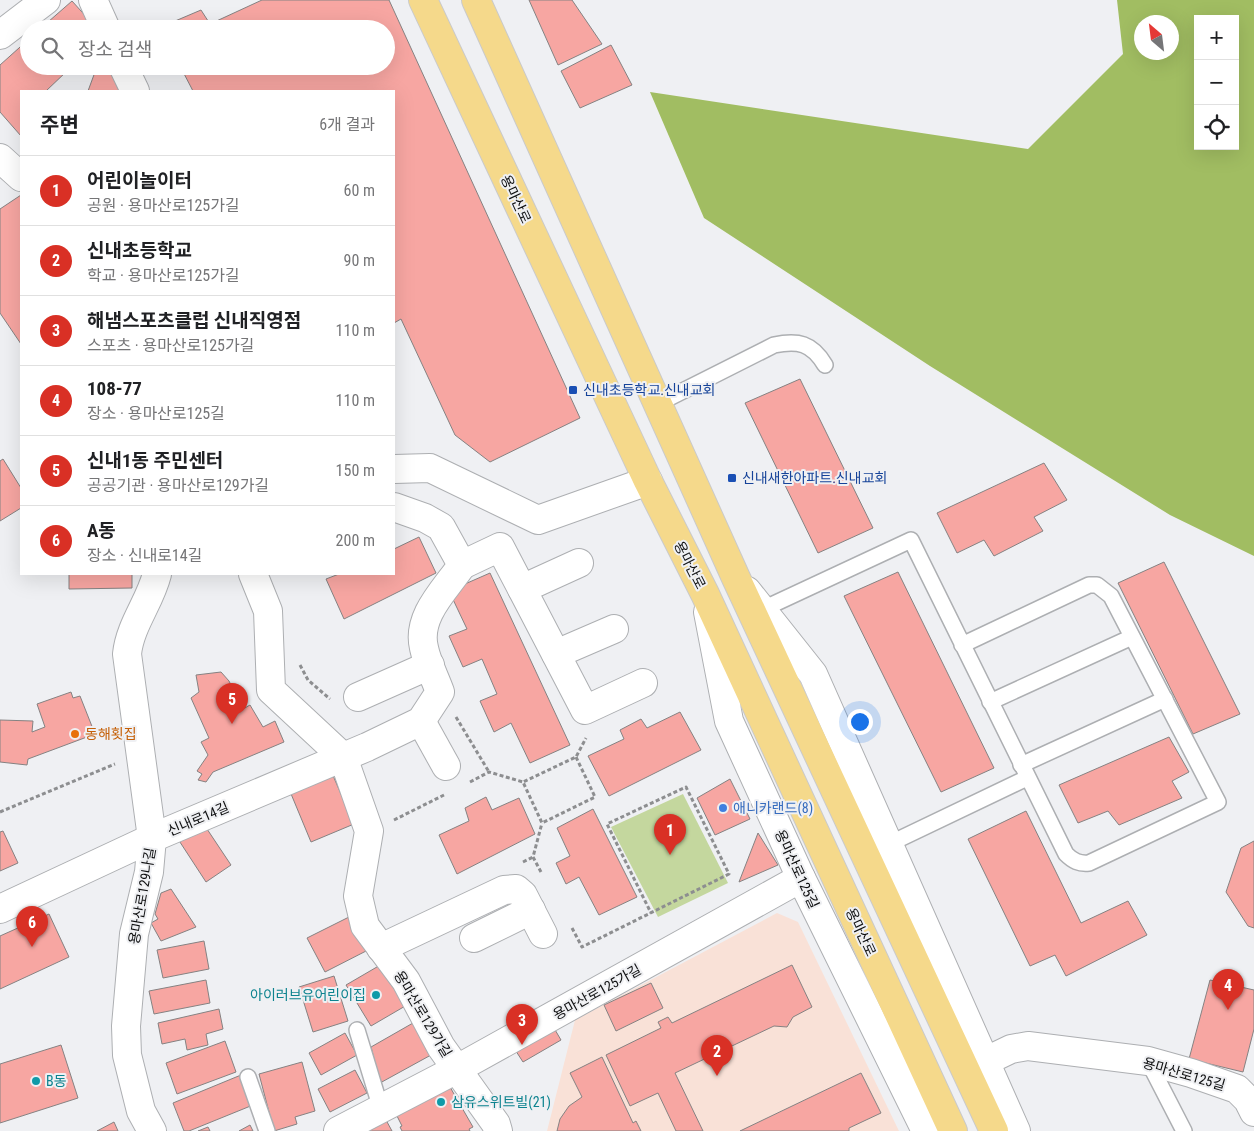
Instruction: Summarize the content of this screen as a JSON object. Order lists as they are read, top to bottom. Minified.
{"streets":{"main road":["용마산로"],"street":["신내로14길","용마산로125길","용마산로129나길","용마산로125가길","용마산로129가길"]},"crossings":[["용마산로","용마산로125길"],["신내로14길","용마산로129나길"],["신내로14길","용마산로129가길"],["용마산로125길","용마산로125가길"],["용마산로125가길","용마산로129가길"]],"places":{"transit":["신내초등학교.신내교회","신내새한아파트.신내교회"],"other":["동해횟집","애니카랜드(8)","아이러브유어린이집","B동","삼유스위트빌(21)"]},"north":"top left","page":{"map_buttons":["+","−"],"search":"장소 검색","heading":["주변","6개 결과"],"list":[{"mark":"1","name":"어린이놀이터","note":"공원 · 용마산로125가길","value":"60 m"},{"mark":"2","name":"신내초등학교","note":"학교 · 용마산로125가길","value":"90 m"},{"mark":"3","name":"해냄스포츠클럽 신내직영점","note":"스포츠 · 용마산로125가길","value":"110 m"},{"mark":"4","name":"108-77","note":"장소 · 용마산로125길","value":"110 m"},{"mark":"5","name":"신내1동 주민센터","note":"공공기관 · 용마산로129가길","value":"150 m"},{"mark":"6","name":"A동","note":"장소 · 신내로14길","value":"200 m"}],"pins":["5","1","6","4","3","2"]}}
